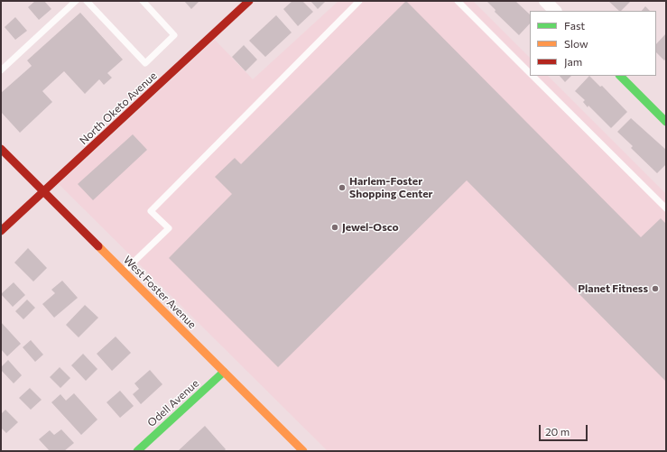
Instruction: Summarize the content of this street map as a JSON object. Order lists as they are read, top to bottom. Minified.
{"streets":{"street":["North Oketo Avenue","West Foster Avenue","Odell Avenue"]},"crossings":[["North Oketo Avenue","West Foster Avenue"],["West Foster Avenue","Odell Avenue"]],"places":["Harlem-Foster Shopping Center","Jewel-Osco","Planet Fitness"],"legend":["Fast","Slow","Jam"],"scale_bar":"20 m"}
